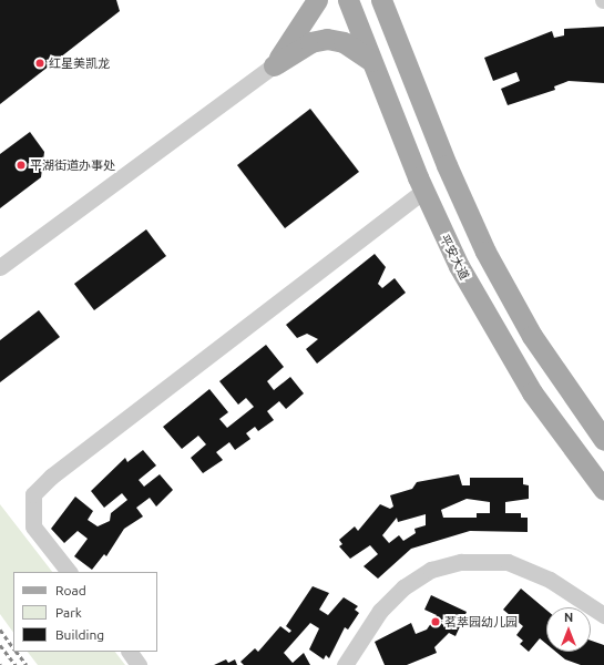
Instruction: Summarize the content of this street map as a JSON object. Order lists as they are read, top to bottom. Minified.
{"streets":{"main road":["平安大道"]},"places":["红星美凯龙","平湖街道办事处","茗萃园幼儿园"],"legend":["Road","Park","Building"],"north":"top"}
